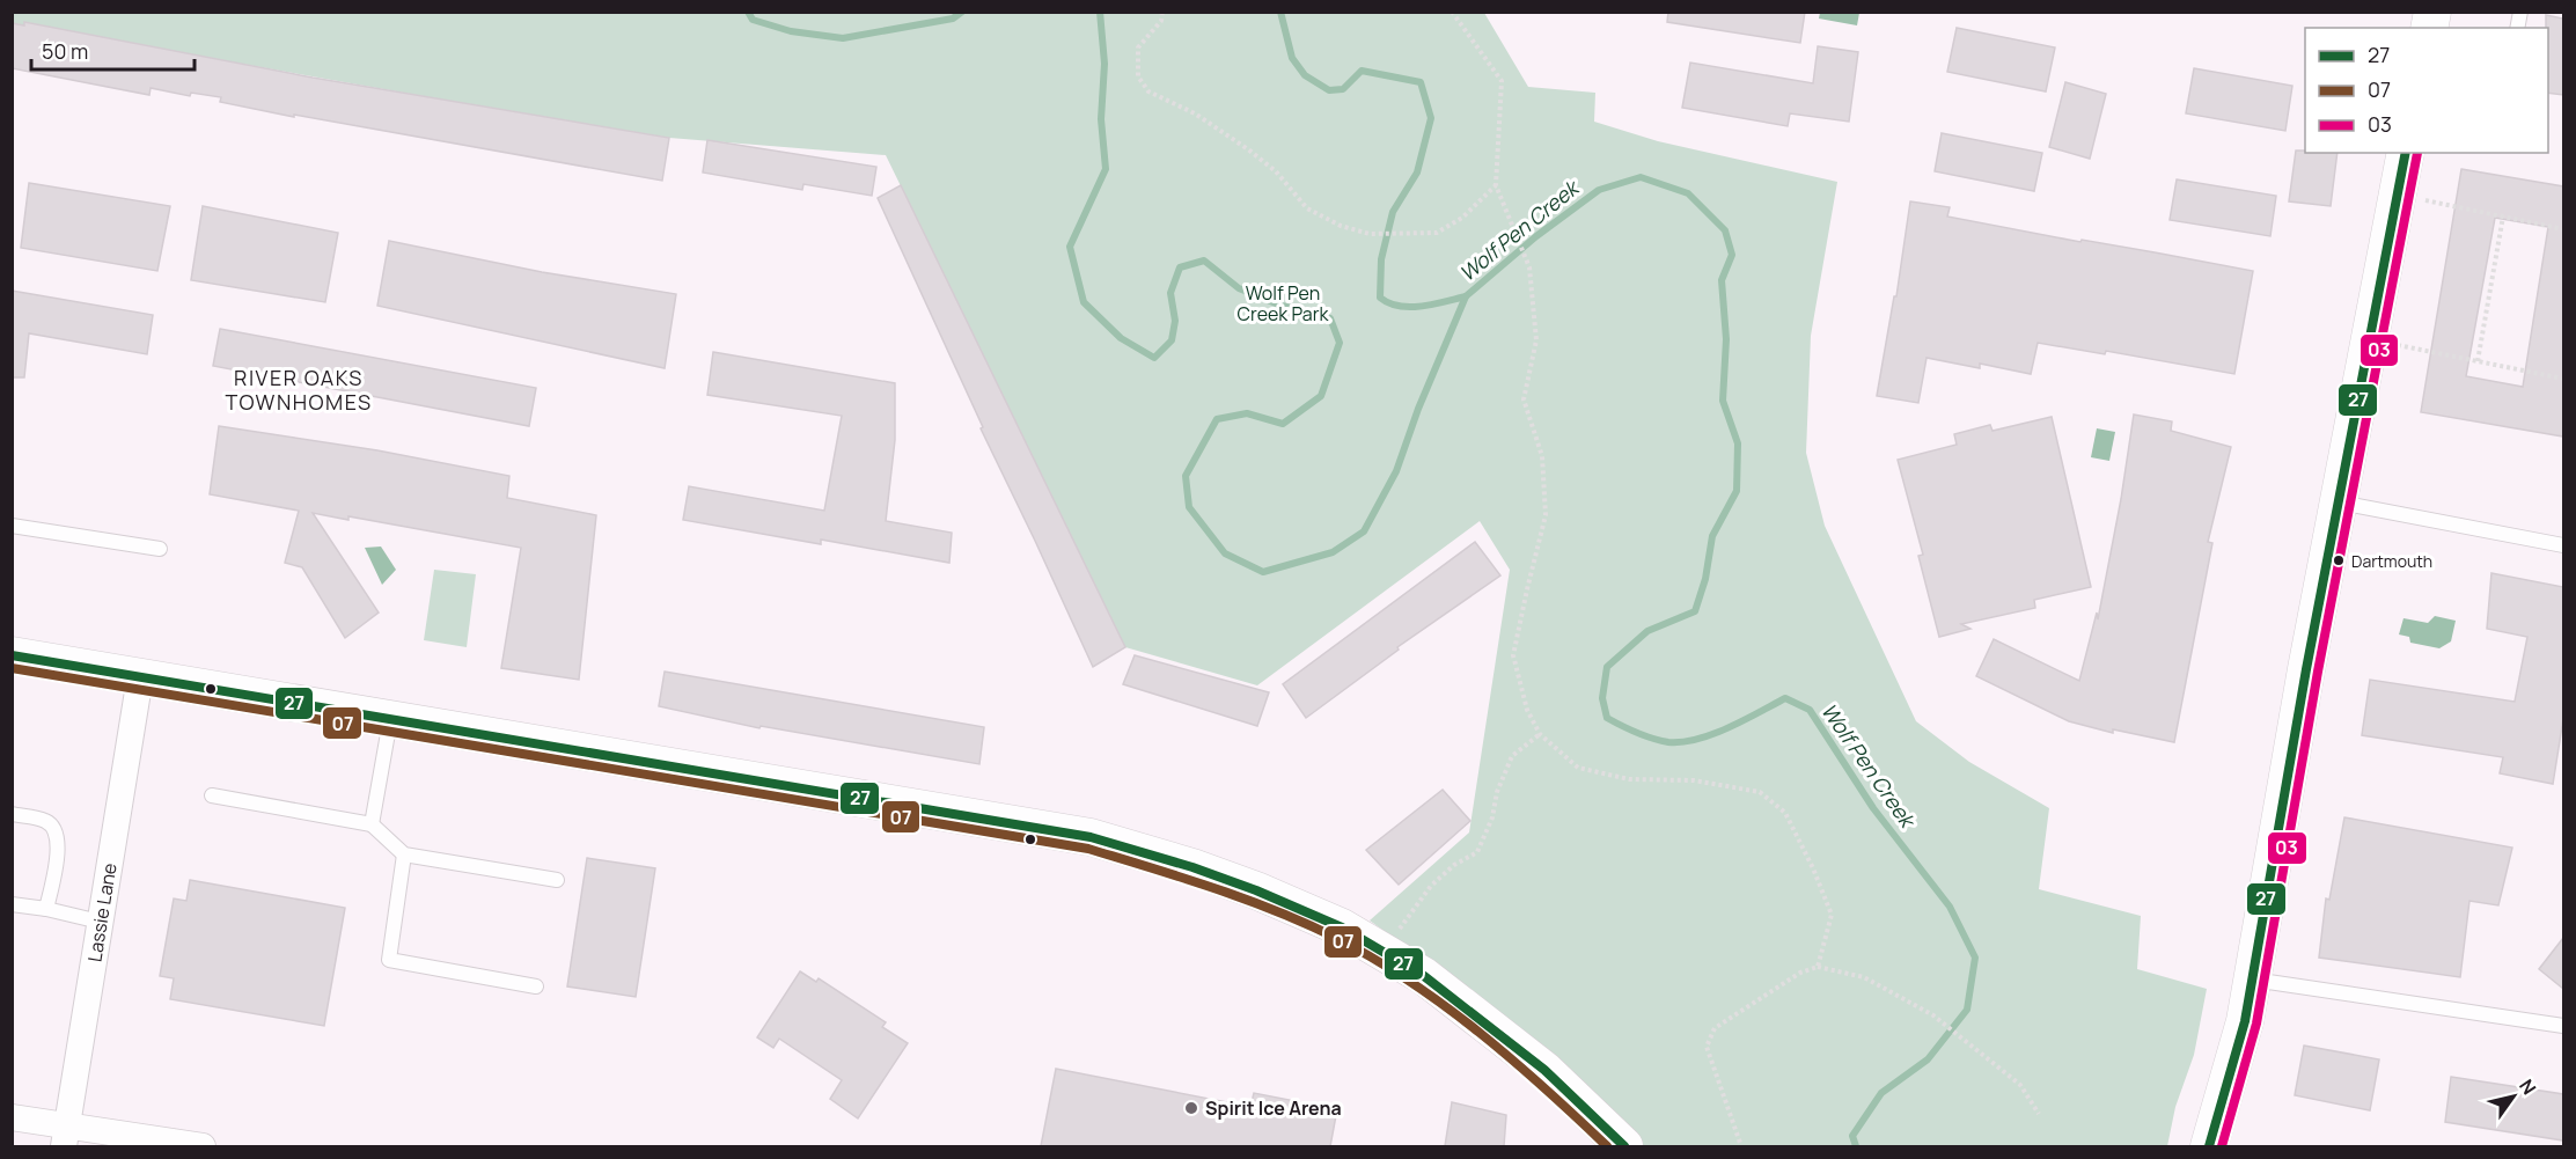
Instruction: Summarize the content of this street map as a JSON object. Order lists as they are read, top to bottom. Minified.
{"streets":{"street":["Lassie Lane"]},"districts":["RIVER OAKS TOWNHOMES"],"water":["Wolf Pen Creek"],"parks":["Wolf Pen Creek Park"],"places":["Dartmouth","Spirit Ice Arena"],"lines":["transit line 27","transit line 03","transit line 07"],"legend":["27","07","03"],"scale_bar":"50 m","north":"top right"}
